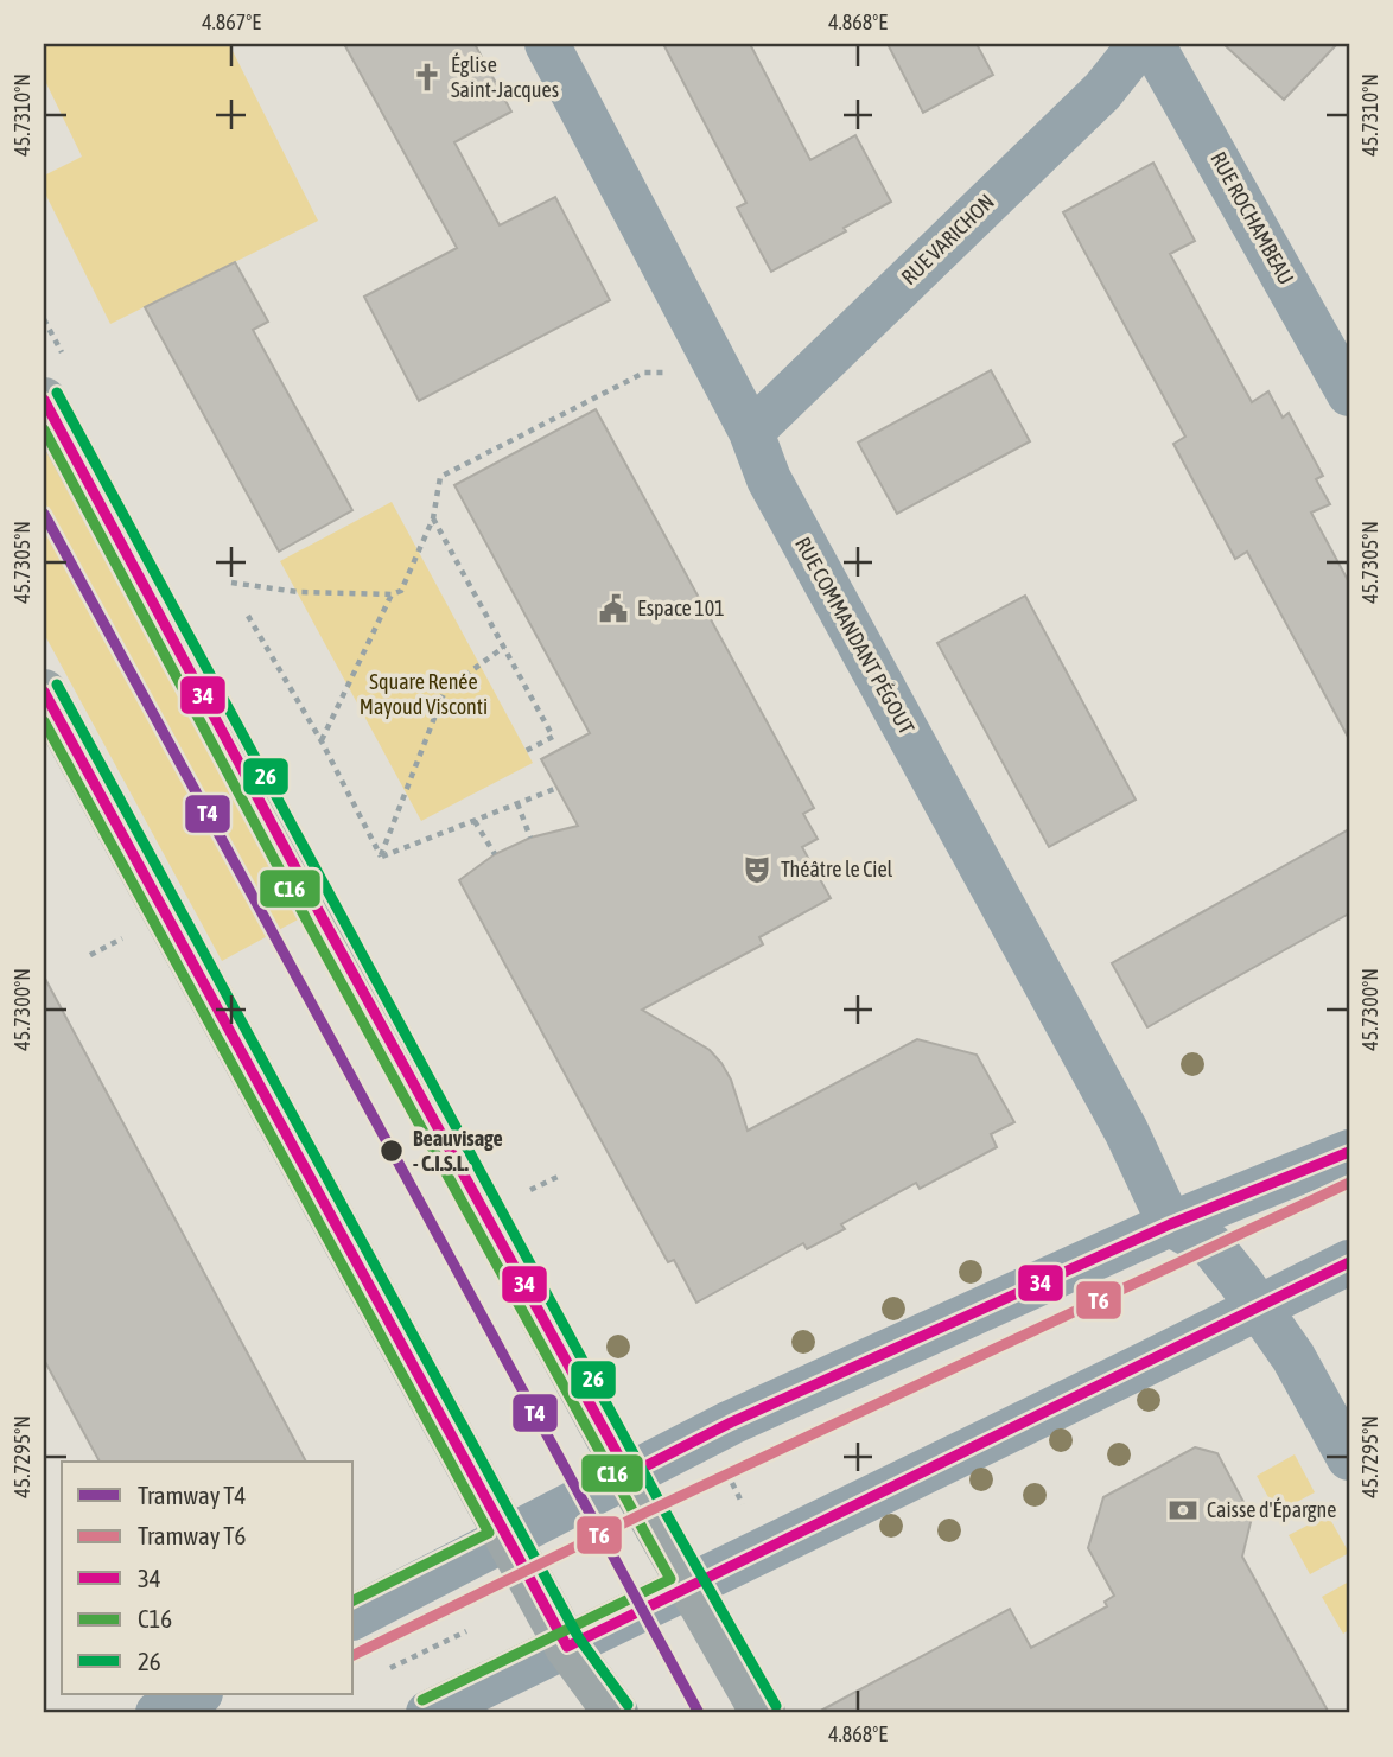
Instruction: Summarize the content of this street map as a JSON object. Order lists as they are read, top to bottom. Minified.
{"streets":{"street":["RUE ROCHAMBEAU","RUE VARICHON","RUE COMMANDANT PÉGOUT"]},"crossings":[["RUE VARICHON","RUE COMMANDANT PÉGOUT"]],"parks":["Square Renée Mayoud Visconti"],"places":{"church":["Église Saint-Jacques"],"public building":["Espace 101"],"theatre":["Théâtre le Ciel"],"other":["Beauvisage - C.I.S.L."],"bank":["Caisse d'Épargne"]},"lines":["transit line 26","transit line 34","transit line C16","tram line T4","tram line T6"],"legend":["Tramway T4","Tramway T6","34","C16","26"],"coordinates":["4.867°E","4.868°E","45.7310°N","45.7305°N","45.7300°N","45.7295°N"]}
